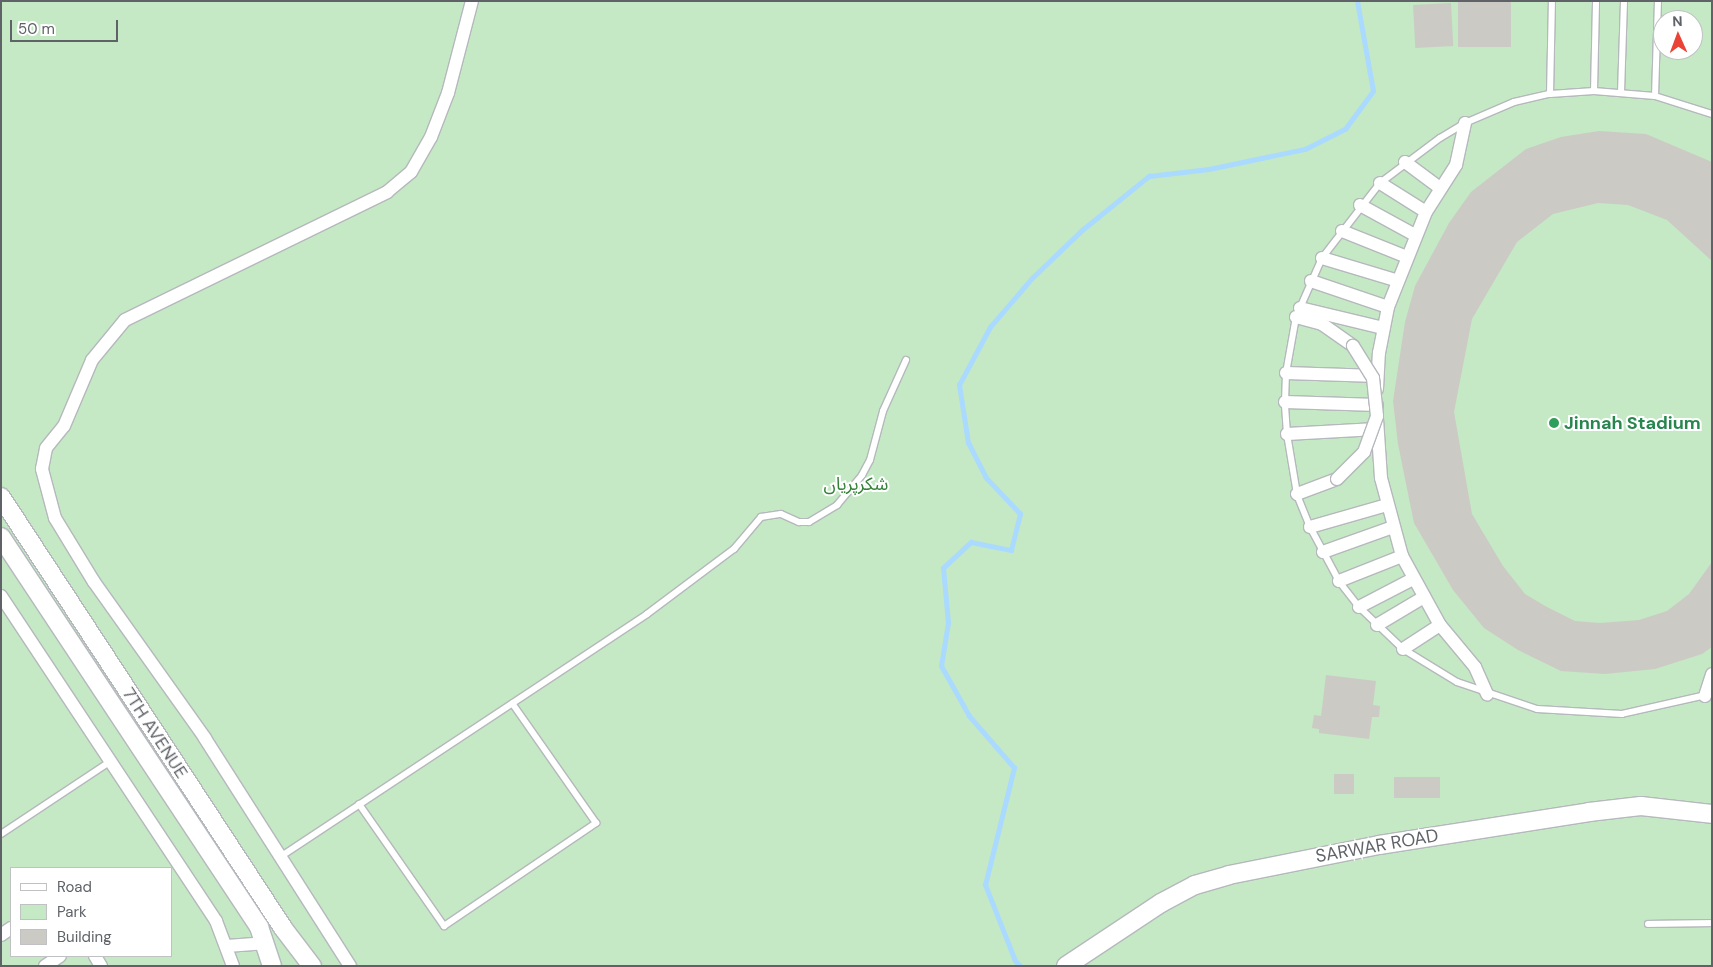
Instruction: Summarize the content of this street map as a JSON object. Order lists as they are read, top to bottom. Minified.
{"streets":{"street":["7TH AVENUE","SARWAR ROAD"]},"parks":["شکرپریاں"],"places":["Jinnah Stadium"],"legend":["Road","Park","Building"],"scale_bar":"50 m","north":"top"}
